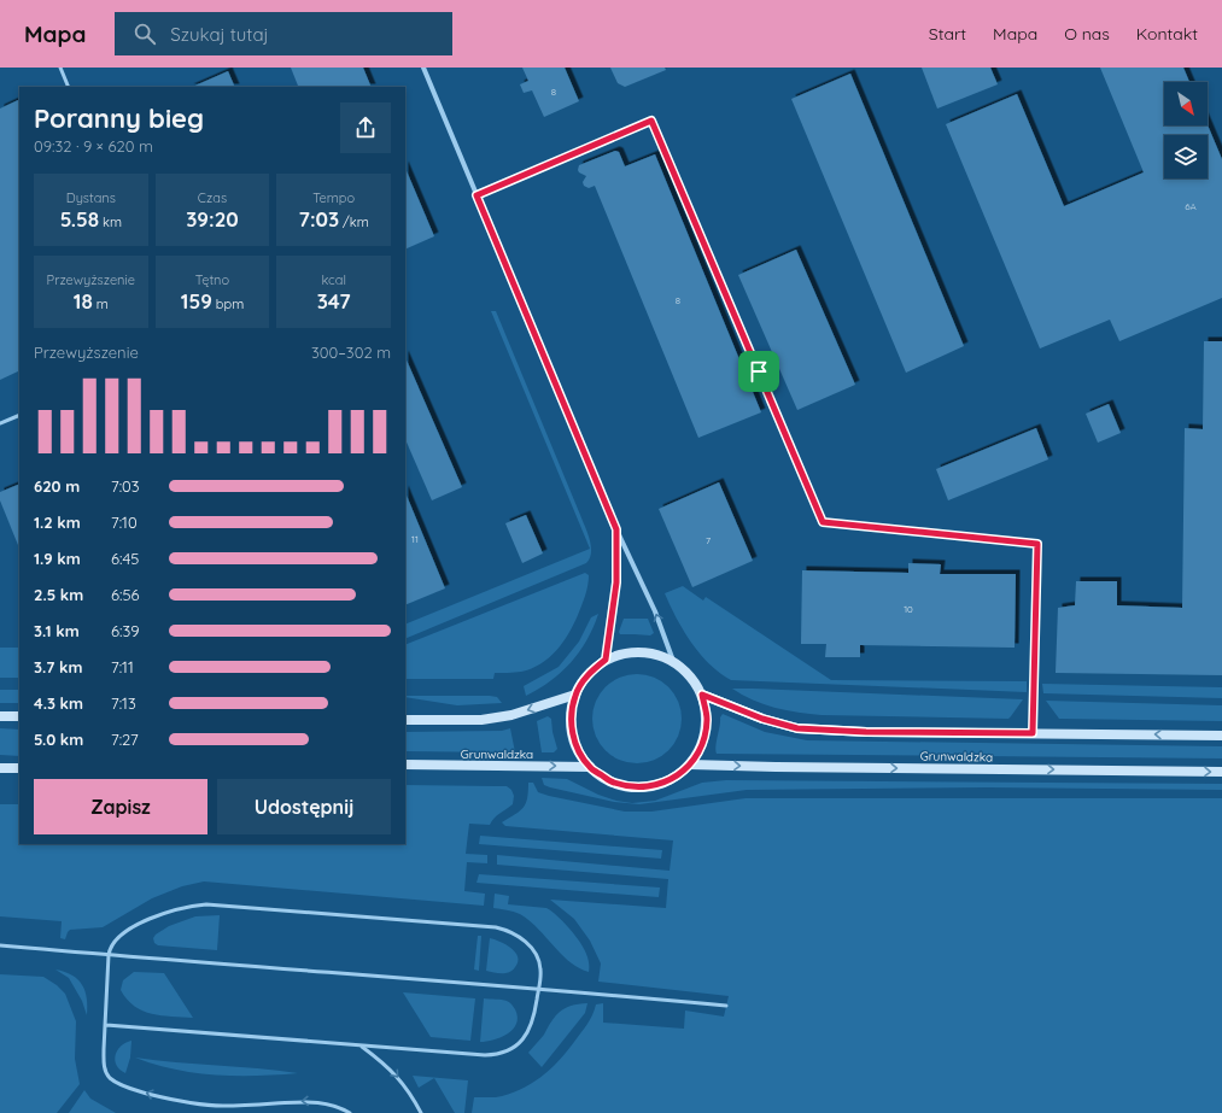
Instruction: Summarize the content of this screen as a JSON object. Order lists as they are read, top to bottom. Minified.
{"streets":{"street":["Grunwaldzka"]},"house_numbers":["8","6A","8","11","7","10"],"north":"bottom right","page":{"header":"Mapa","search":"Szukaj tutaj","nav":["Start","Mapa","O nas","Kontakt"],"heading":["Poranny bieg","09:32 · 9 × 620 m"],"stats":[["Dystans","5.58 km"],["Czas","39:20"],["Tempo","7:03 /km"],["Przewyższenie","18 m"],["Tętno","159 bpm"],["kcal","347"]],"chart":["Przewyższenie","300–302 m"],"list":[{"name":"620 m","note":"7:03"},{"name":"1.2 km","note":"7:10"},{"name":"1.9 km","note":"6:45"},{"name":"2.5 km","note":"6:56"},{"name":"3.1 km","note":"6:39"},{"name":"3.7 km","note":"7:11"},{"name":"4.3 km","note":"7:13"},{"name":"5.0 km","note":"7:27"}],"buttons":["Zapisz","Udostępnij"]}}
